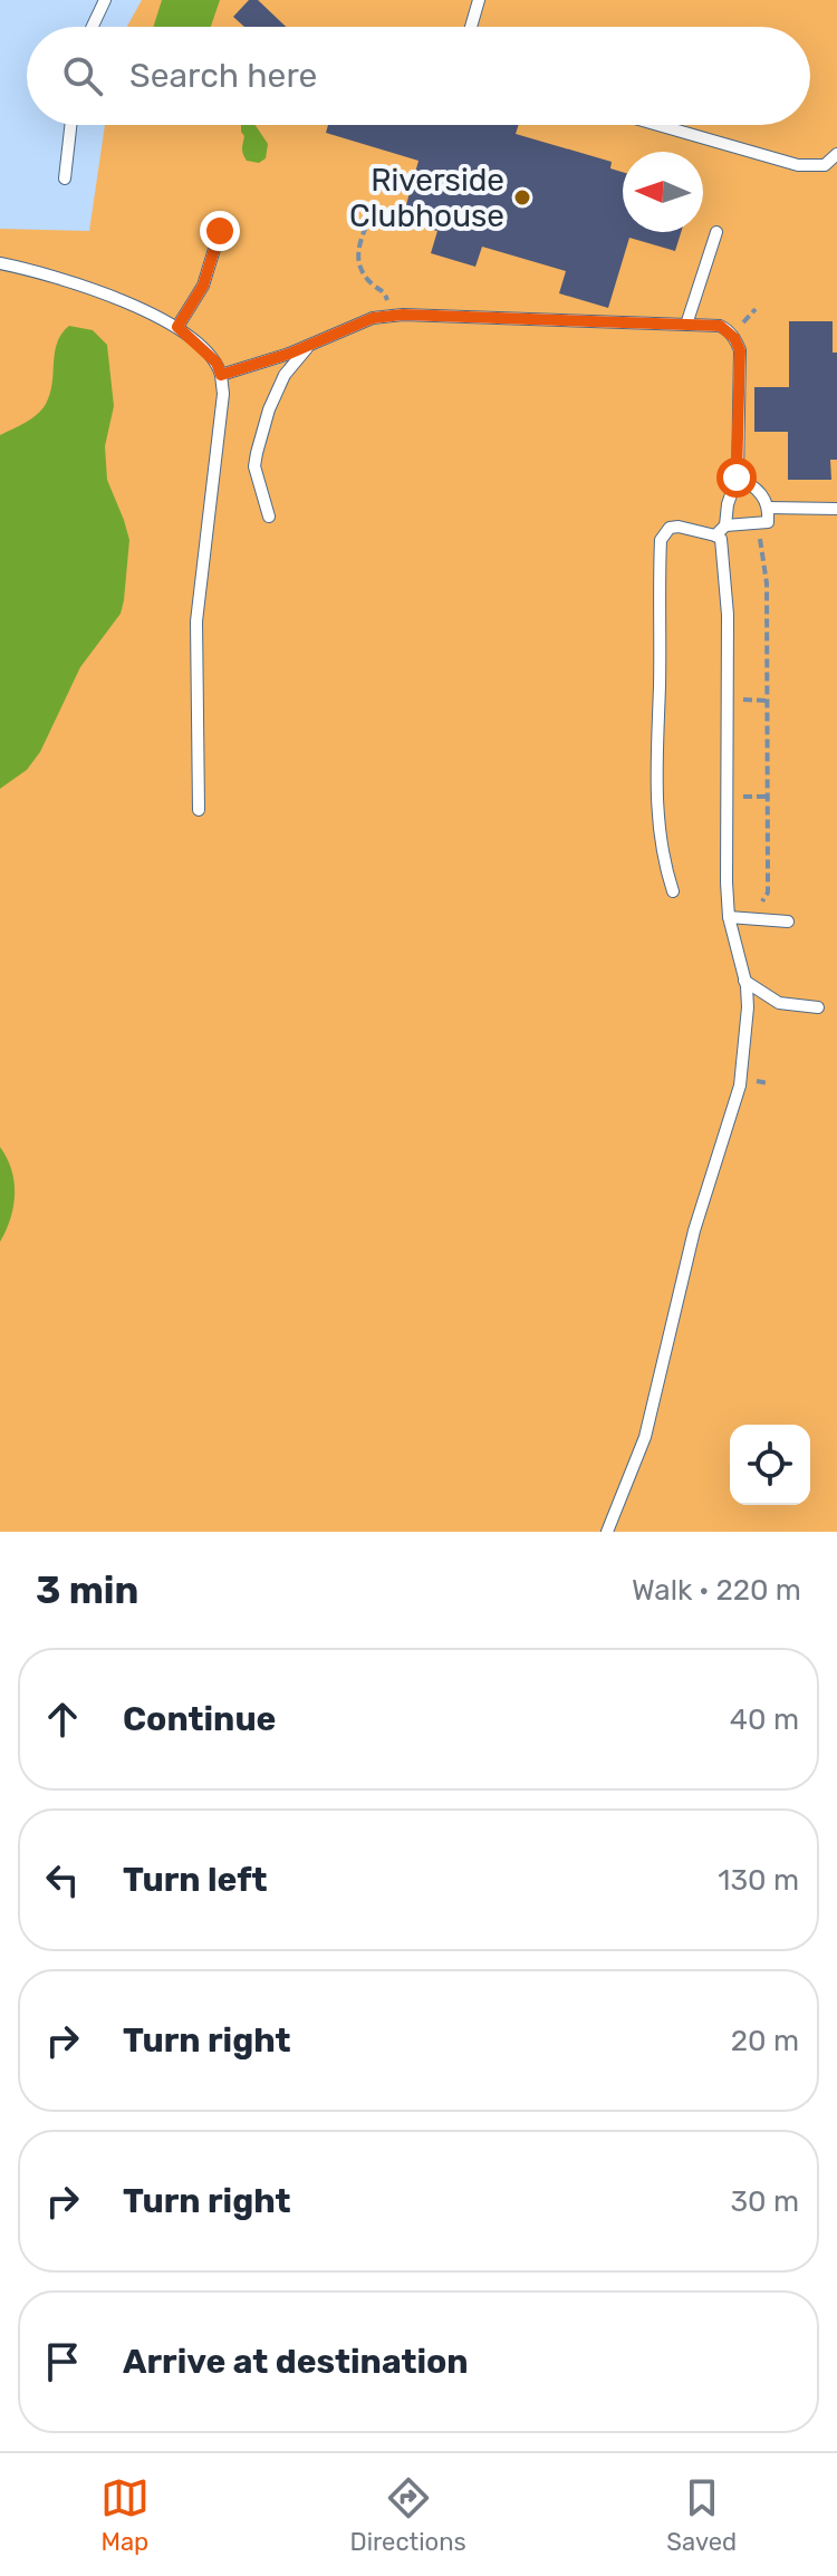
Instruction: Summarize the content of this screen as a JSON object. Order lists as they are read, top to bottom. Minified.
{"places":["Riverside Clubhouse"],"north":"left","page":{"search":"Search here","heading":["3 min","Walk · 220 m"],"list":[["Continue","40 m"],["Turn left","130 m"],["Turn right","20 m"],["Turn right","30 m"],"Arrive at destination"],"nav":["Map","Directions","Saved"]}}
